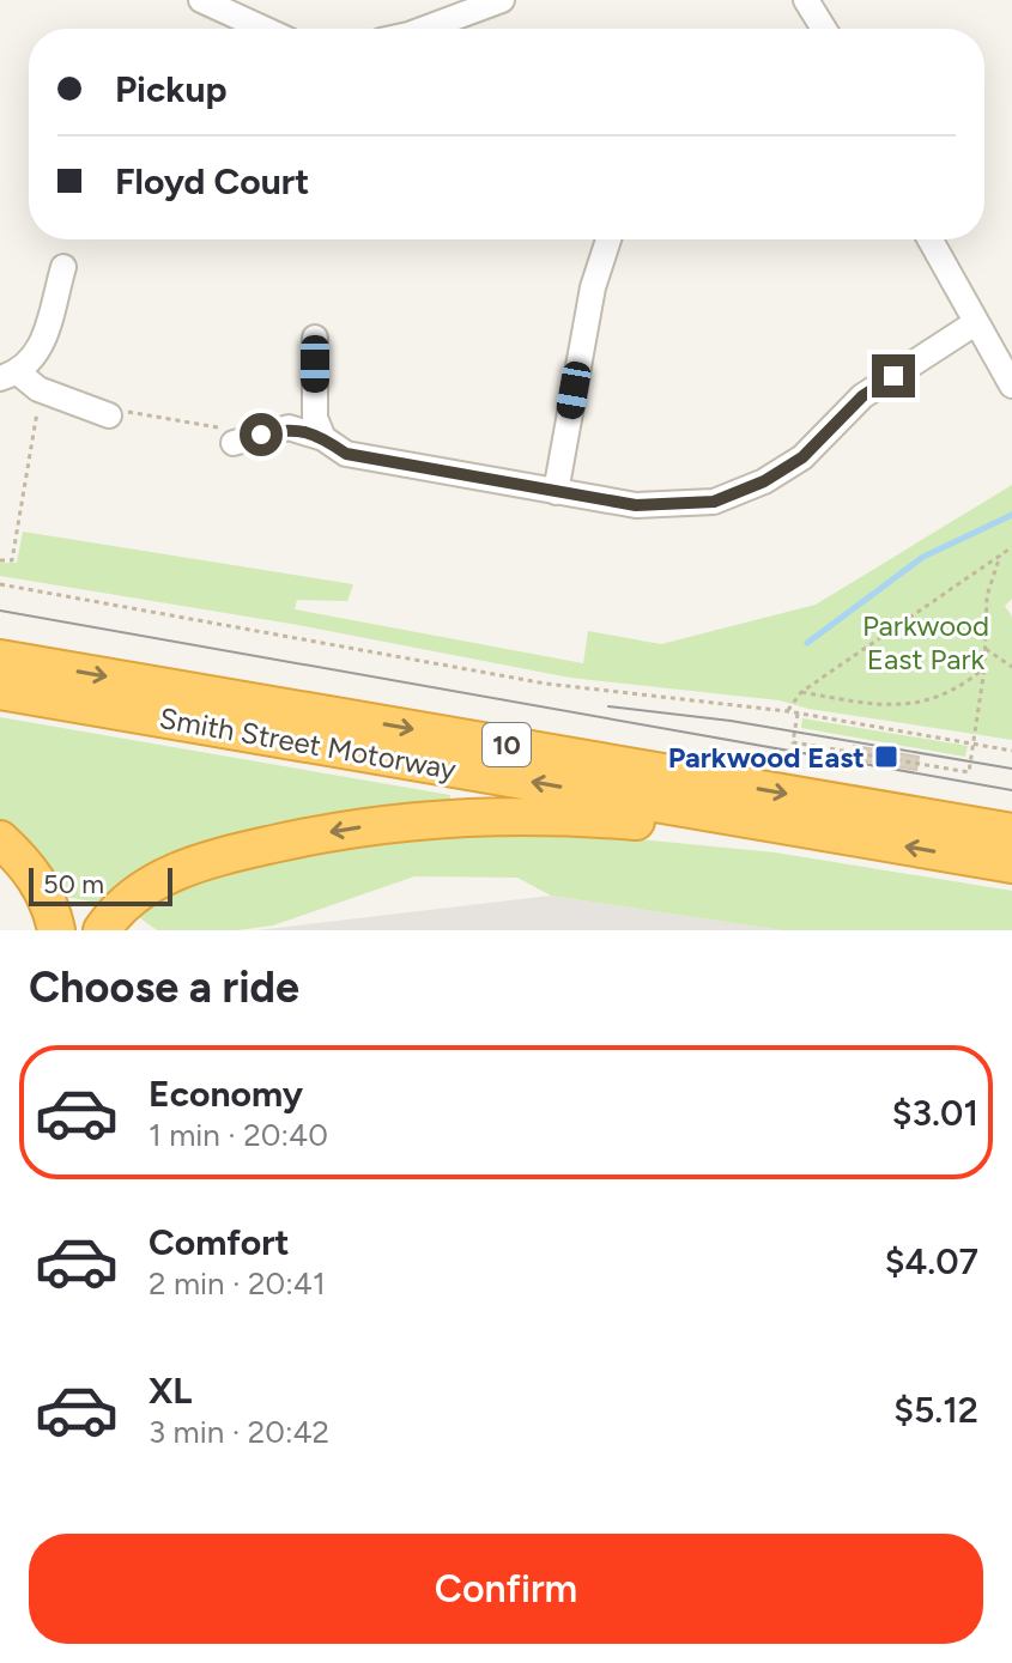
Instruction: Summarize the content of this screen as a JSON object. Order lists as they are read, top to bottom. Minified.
{"streets":{"highway":["Smith Street Motorway","10"]},"parks":["Parkwood East Park"],"places":{"transit":["Parkwood East"]},"scale_bar":"50 m","page":{"banner":["Pickup","Floyd Court"],"scale":"50 m","heading":"Choose a ride","list":[{"name":"Economy","note":"1 min · 20:40","value":"$3.01"},{"name":"Comfort","note":"2 min · 20:41","value":"$4.07"},{"name":"XL","note":"3 min · 20:42","value":"$5.12"}],"buttons":"Confirm"}}
